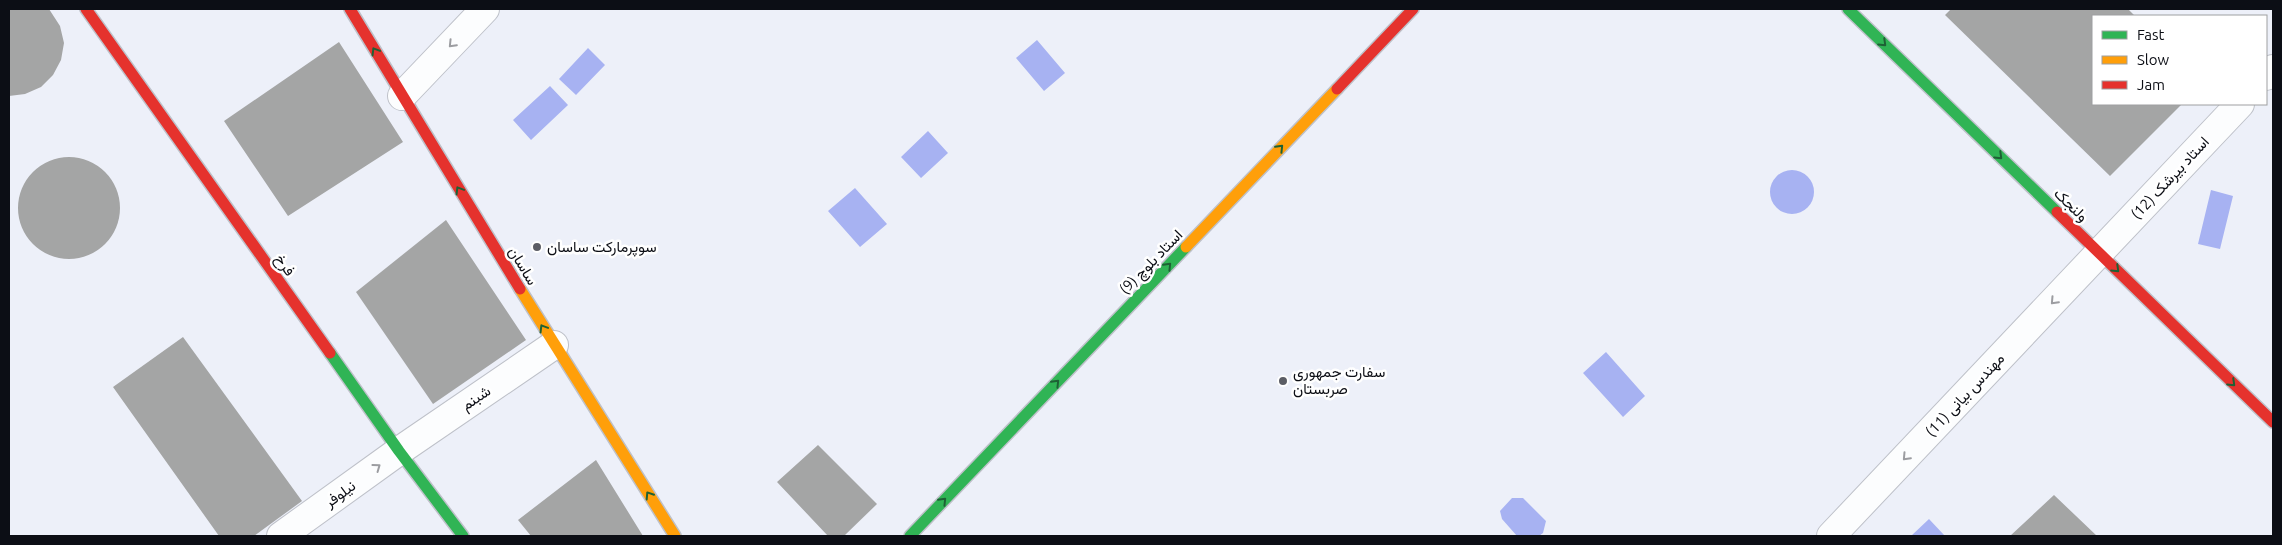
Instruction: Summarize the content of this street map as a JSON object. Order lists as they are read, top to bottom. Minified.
{"streets":{"street":["استاد بیرشک (12)","ولنجک","استاد بلوچ (9)","فرخ","ساسان","مهندس بیانی (11)","شبنم","نیلوفر"]},"crossings":[["استاد بیرشک (12)","ولنجک"],["استاد بیرشک (12)","مهندس بیانی (11)"],["ولنجک","مهندس بیانی (11)"],["فرخ","شبنم"],["فرخ","نیلوفر"],["ساسان","شبنم"],["شبنم","نیلوفر"]],"one_way":["ولنجک","استاد بلوچ (9)","ساسان","مهندس بیانی (11)","نیلوفر"],"places":["سوپرمارکت ساسان","سفارت جمهوری صربستان"],"legend":["Fast","Slow","Jam"]}
